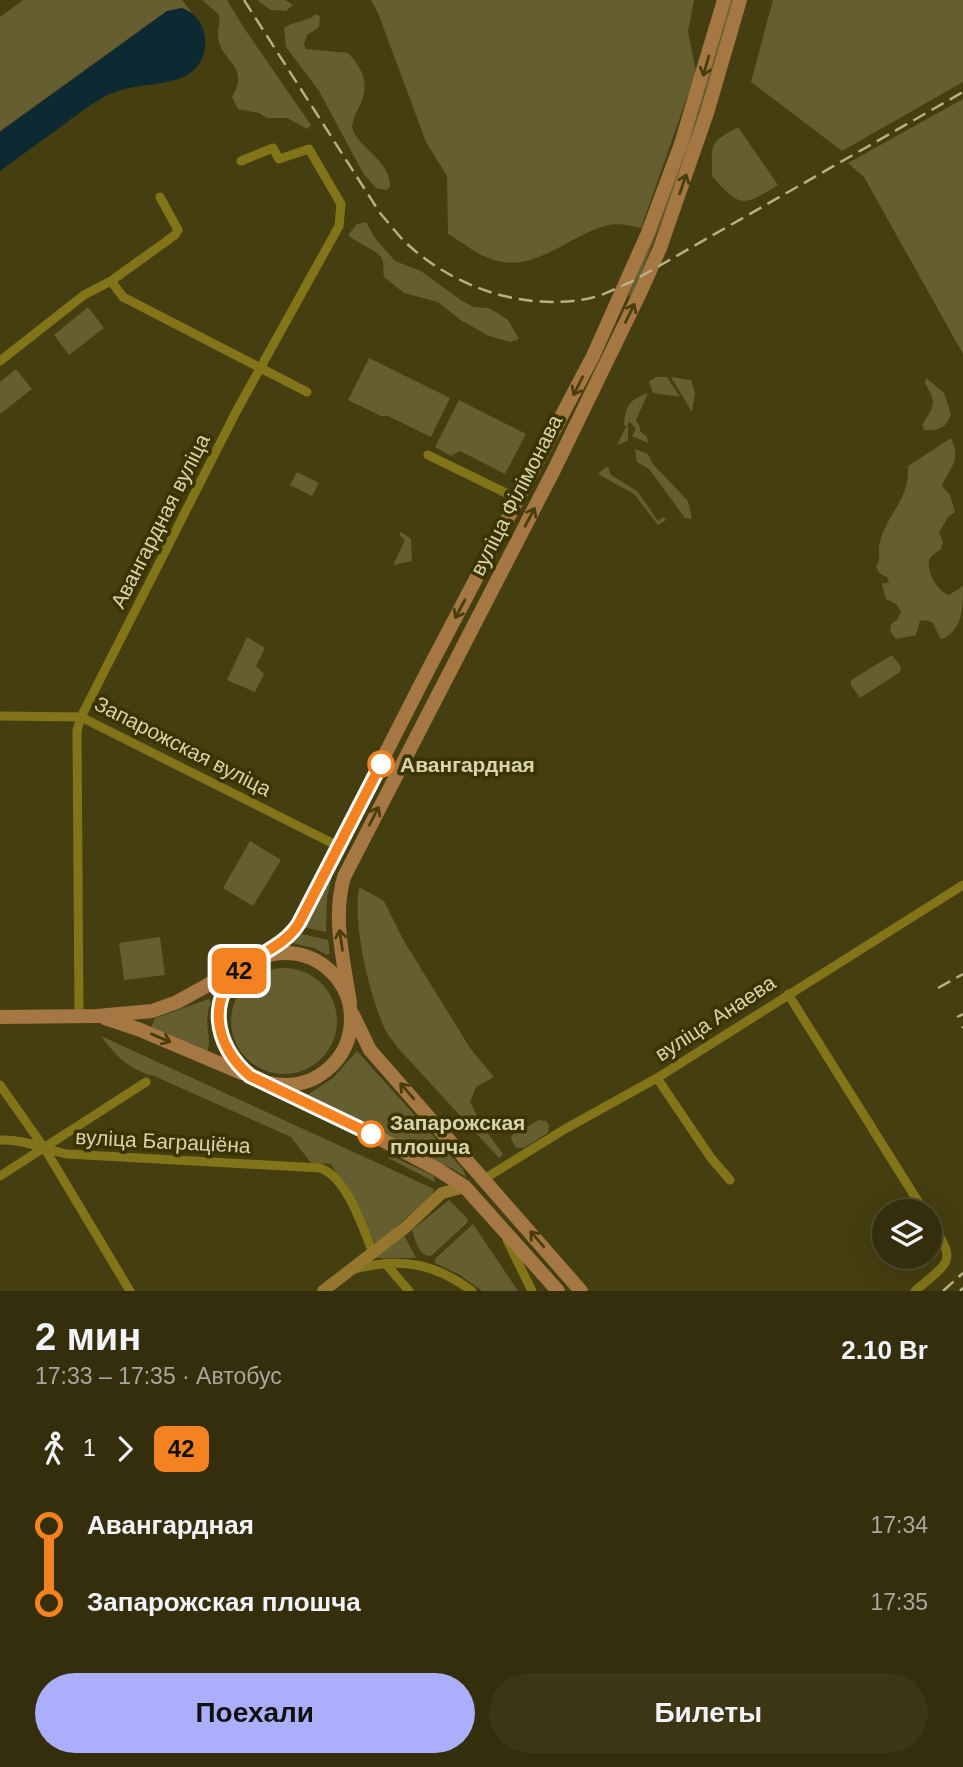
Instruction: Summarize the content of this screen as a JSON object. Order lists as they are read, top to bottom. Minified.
{"streets":{"main road":["вуліца Філімонава"],"street":["Авангардная вуліца","Запарожская вуліца","вуліца Анаева","вуліца Баграціёна"]},"crossings":[["вуліца Філімонава","Запарожская вуліца"],["Авангардная вуліца","Запарожская вуліца"]],"places":["Авангардная","Запарожская плошча"],"lines":["bus line 42"],"page":{"on_map":"42","heading":["2 мин","17:33 – 17:35 · Автобус","2.10 Br"],"legs":["1","42"],"list":[{"name":"Авангардная","value":"17:34"},{"name":"Запарожская плошча","value":"17:35"}],"buttons":["Поехали","Билеты"]}}
